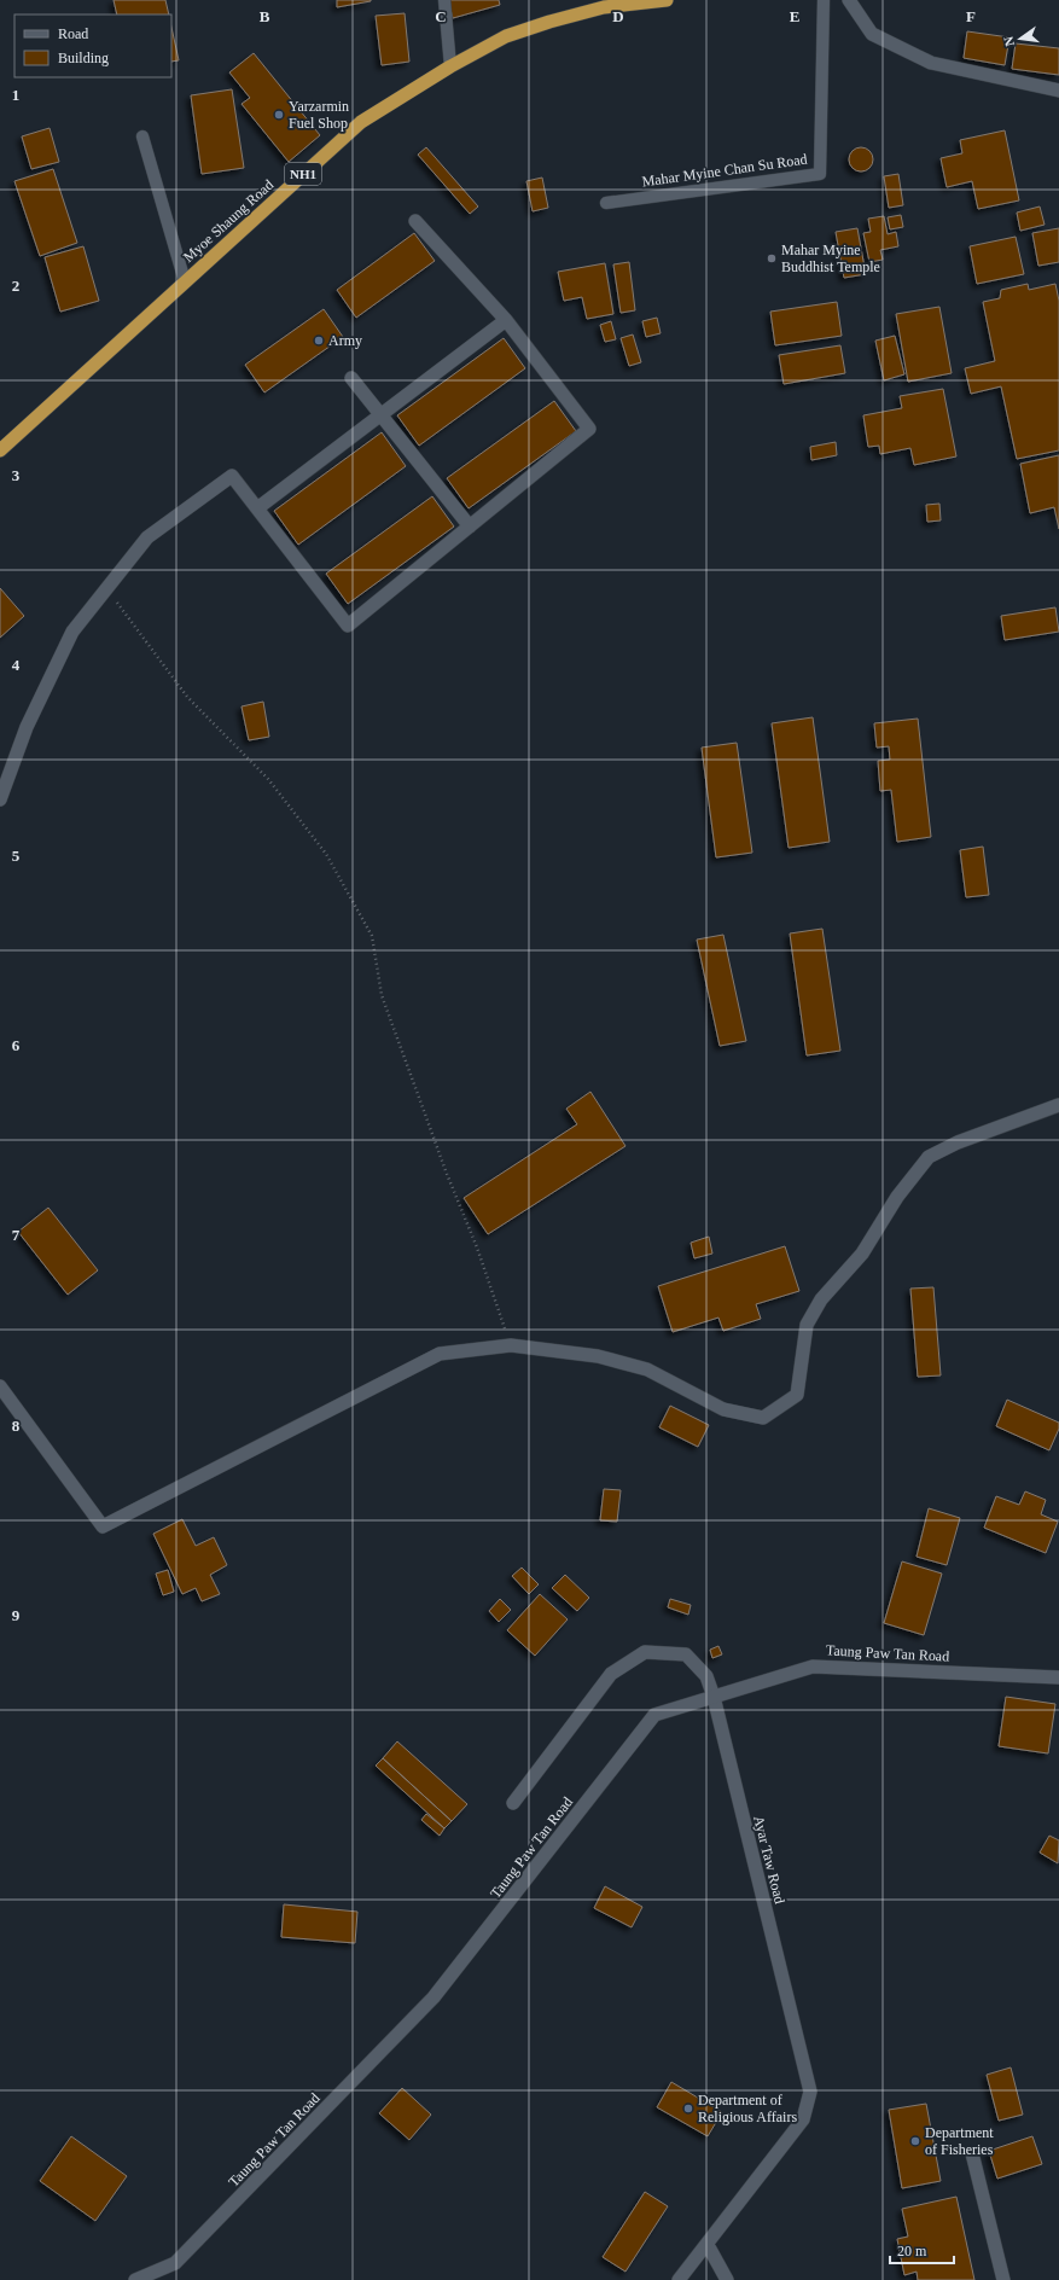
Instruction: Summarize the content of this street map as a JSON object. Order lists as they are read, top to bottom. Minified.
{"streets":{"highway":["NH1","Myoe Shaung Road"],"street":["Taung Paw Tan Road","Ayar Taw Road"],"lane":["Mahar Myine Chan Su Road"]},"crossings":[["Taung Paw Tan Road","Ayar Taw Road"]],"places":["Yarzarmin Fuel Shop","Mahar Myine Buddhist Temple","Army","Department of Religious Affairs","Department of Fisheries"],"legend":["Road","Building"],"scale_bar":"20 m","north":"left","grid":{"columns":["B","C","D","E","F"],"rows":["1","2","3","4","5","6","7","8","9"]}}
